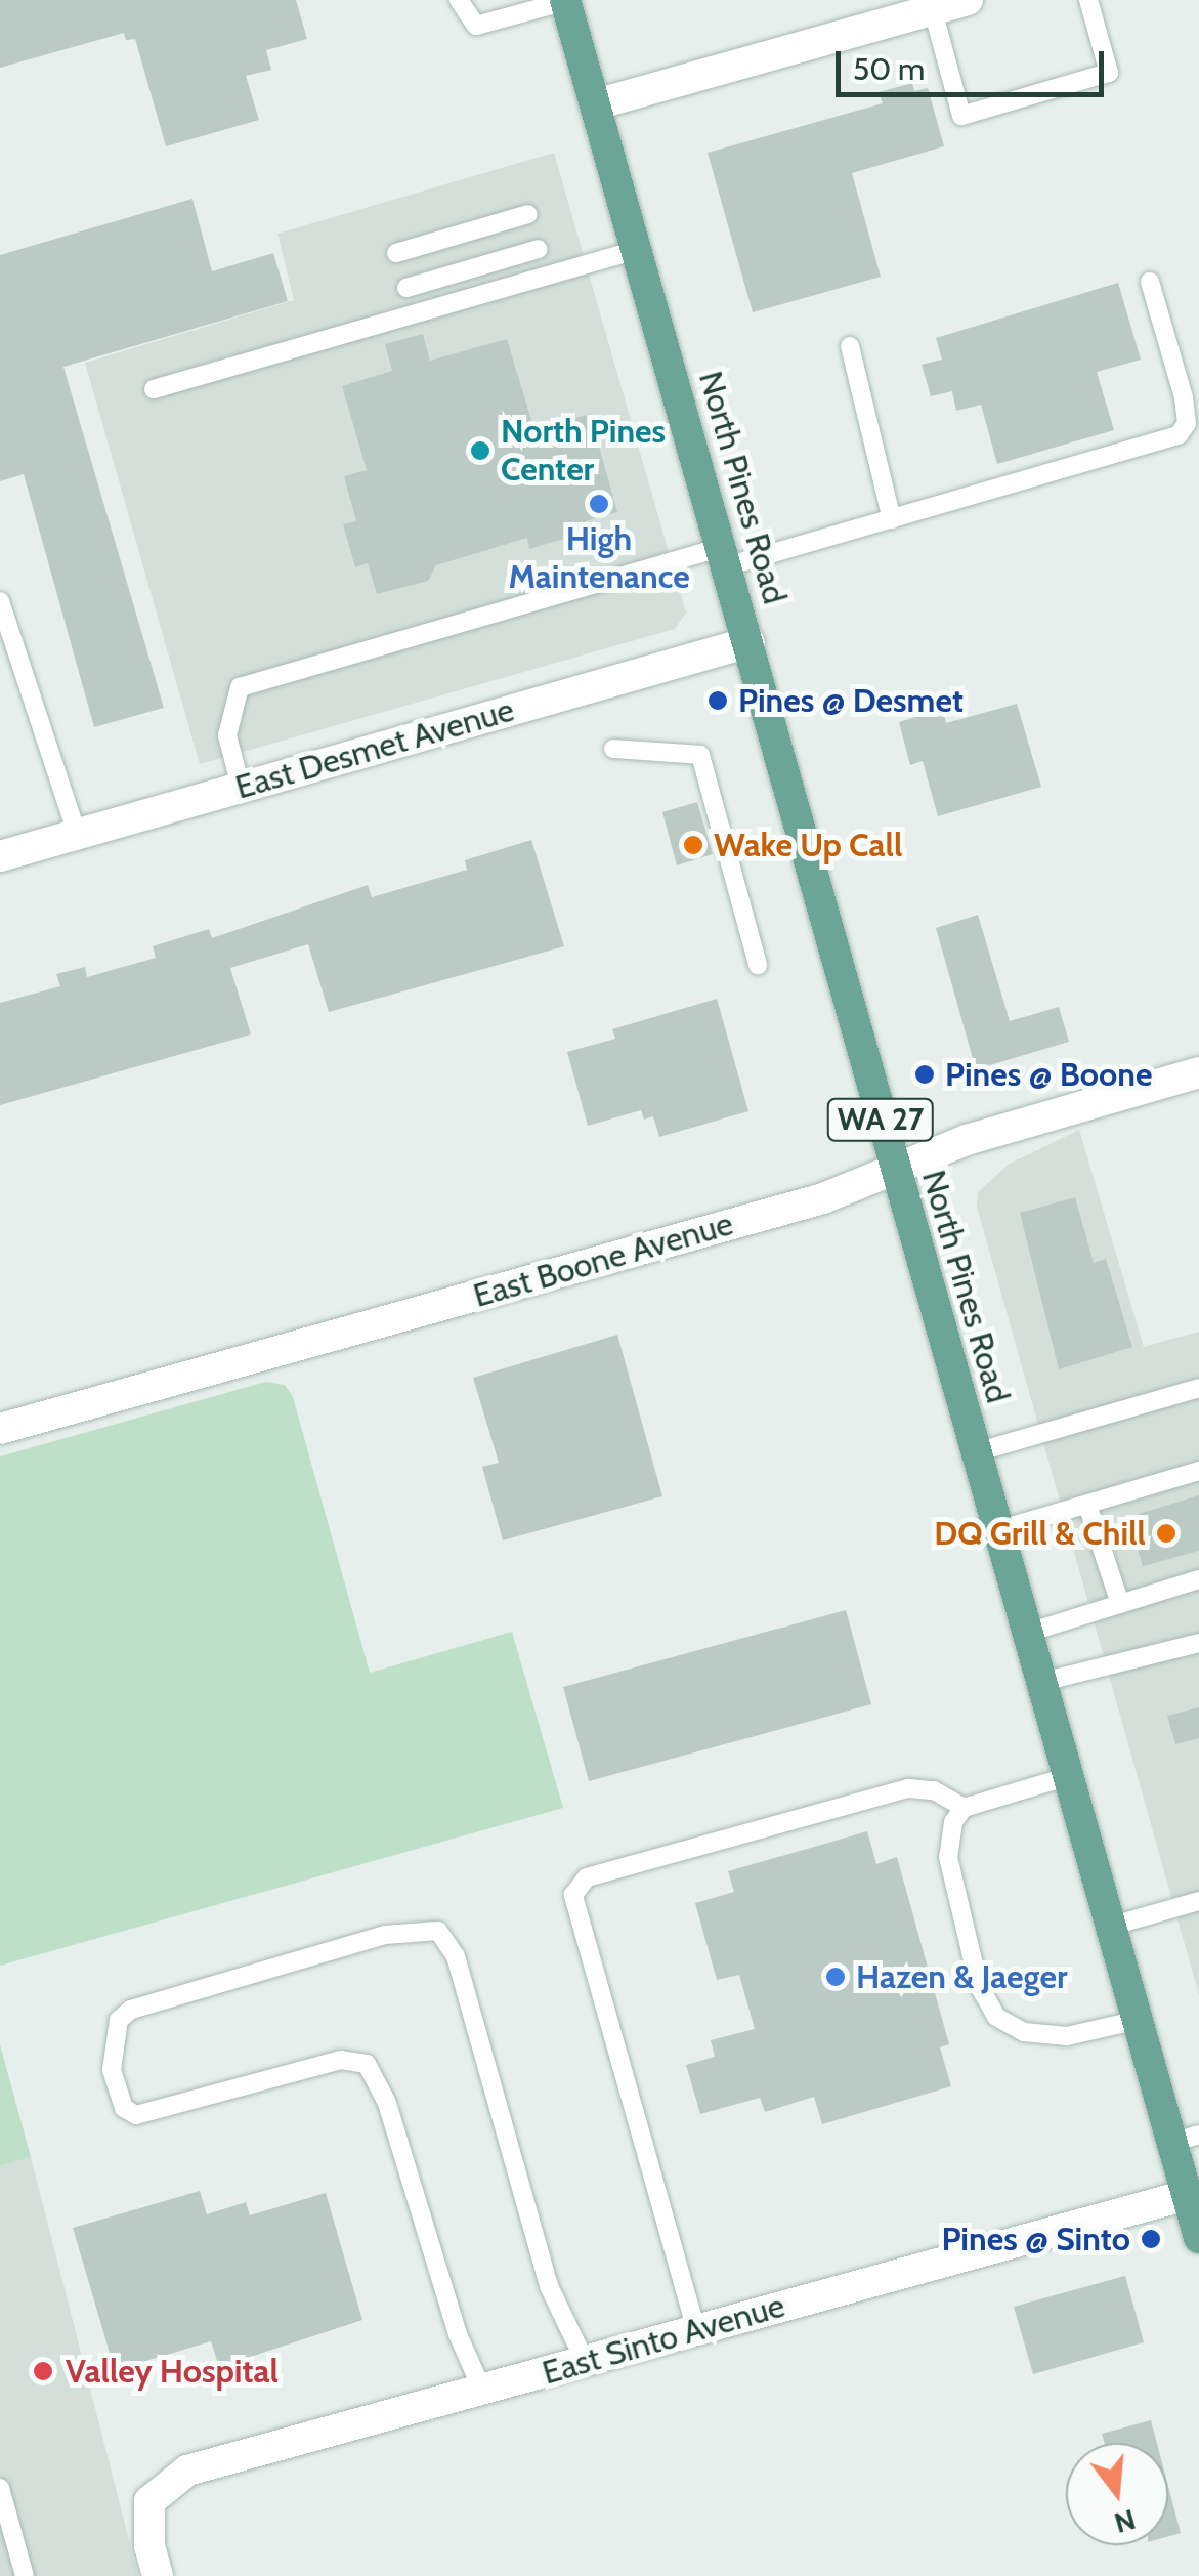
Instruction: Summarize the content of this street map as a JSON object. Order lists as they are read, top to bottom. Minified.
{"streets":{"main road":["North Pines Road","WA 27"],"street":["East Desmet Avenue","East Boone Avenue","East Sinto Avenue"]},"crossings":[["North Pines Road","East Desmet Avenue"],["North Pines Road","East Boone Avenue"],["North Pines Road","East Sinto Avenue"]],"places":["North Pines Center","High Maintenance","Pines @ Desmet","Wake Up Call","Pines @ Boone","DQ Grill & Chill","Hazen & Jaeger","Pines @ Sinto","Valley Hospital"],"scale_bar":"50 m","north":"bottom"}
